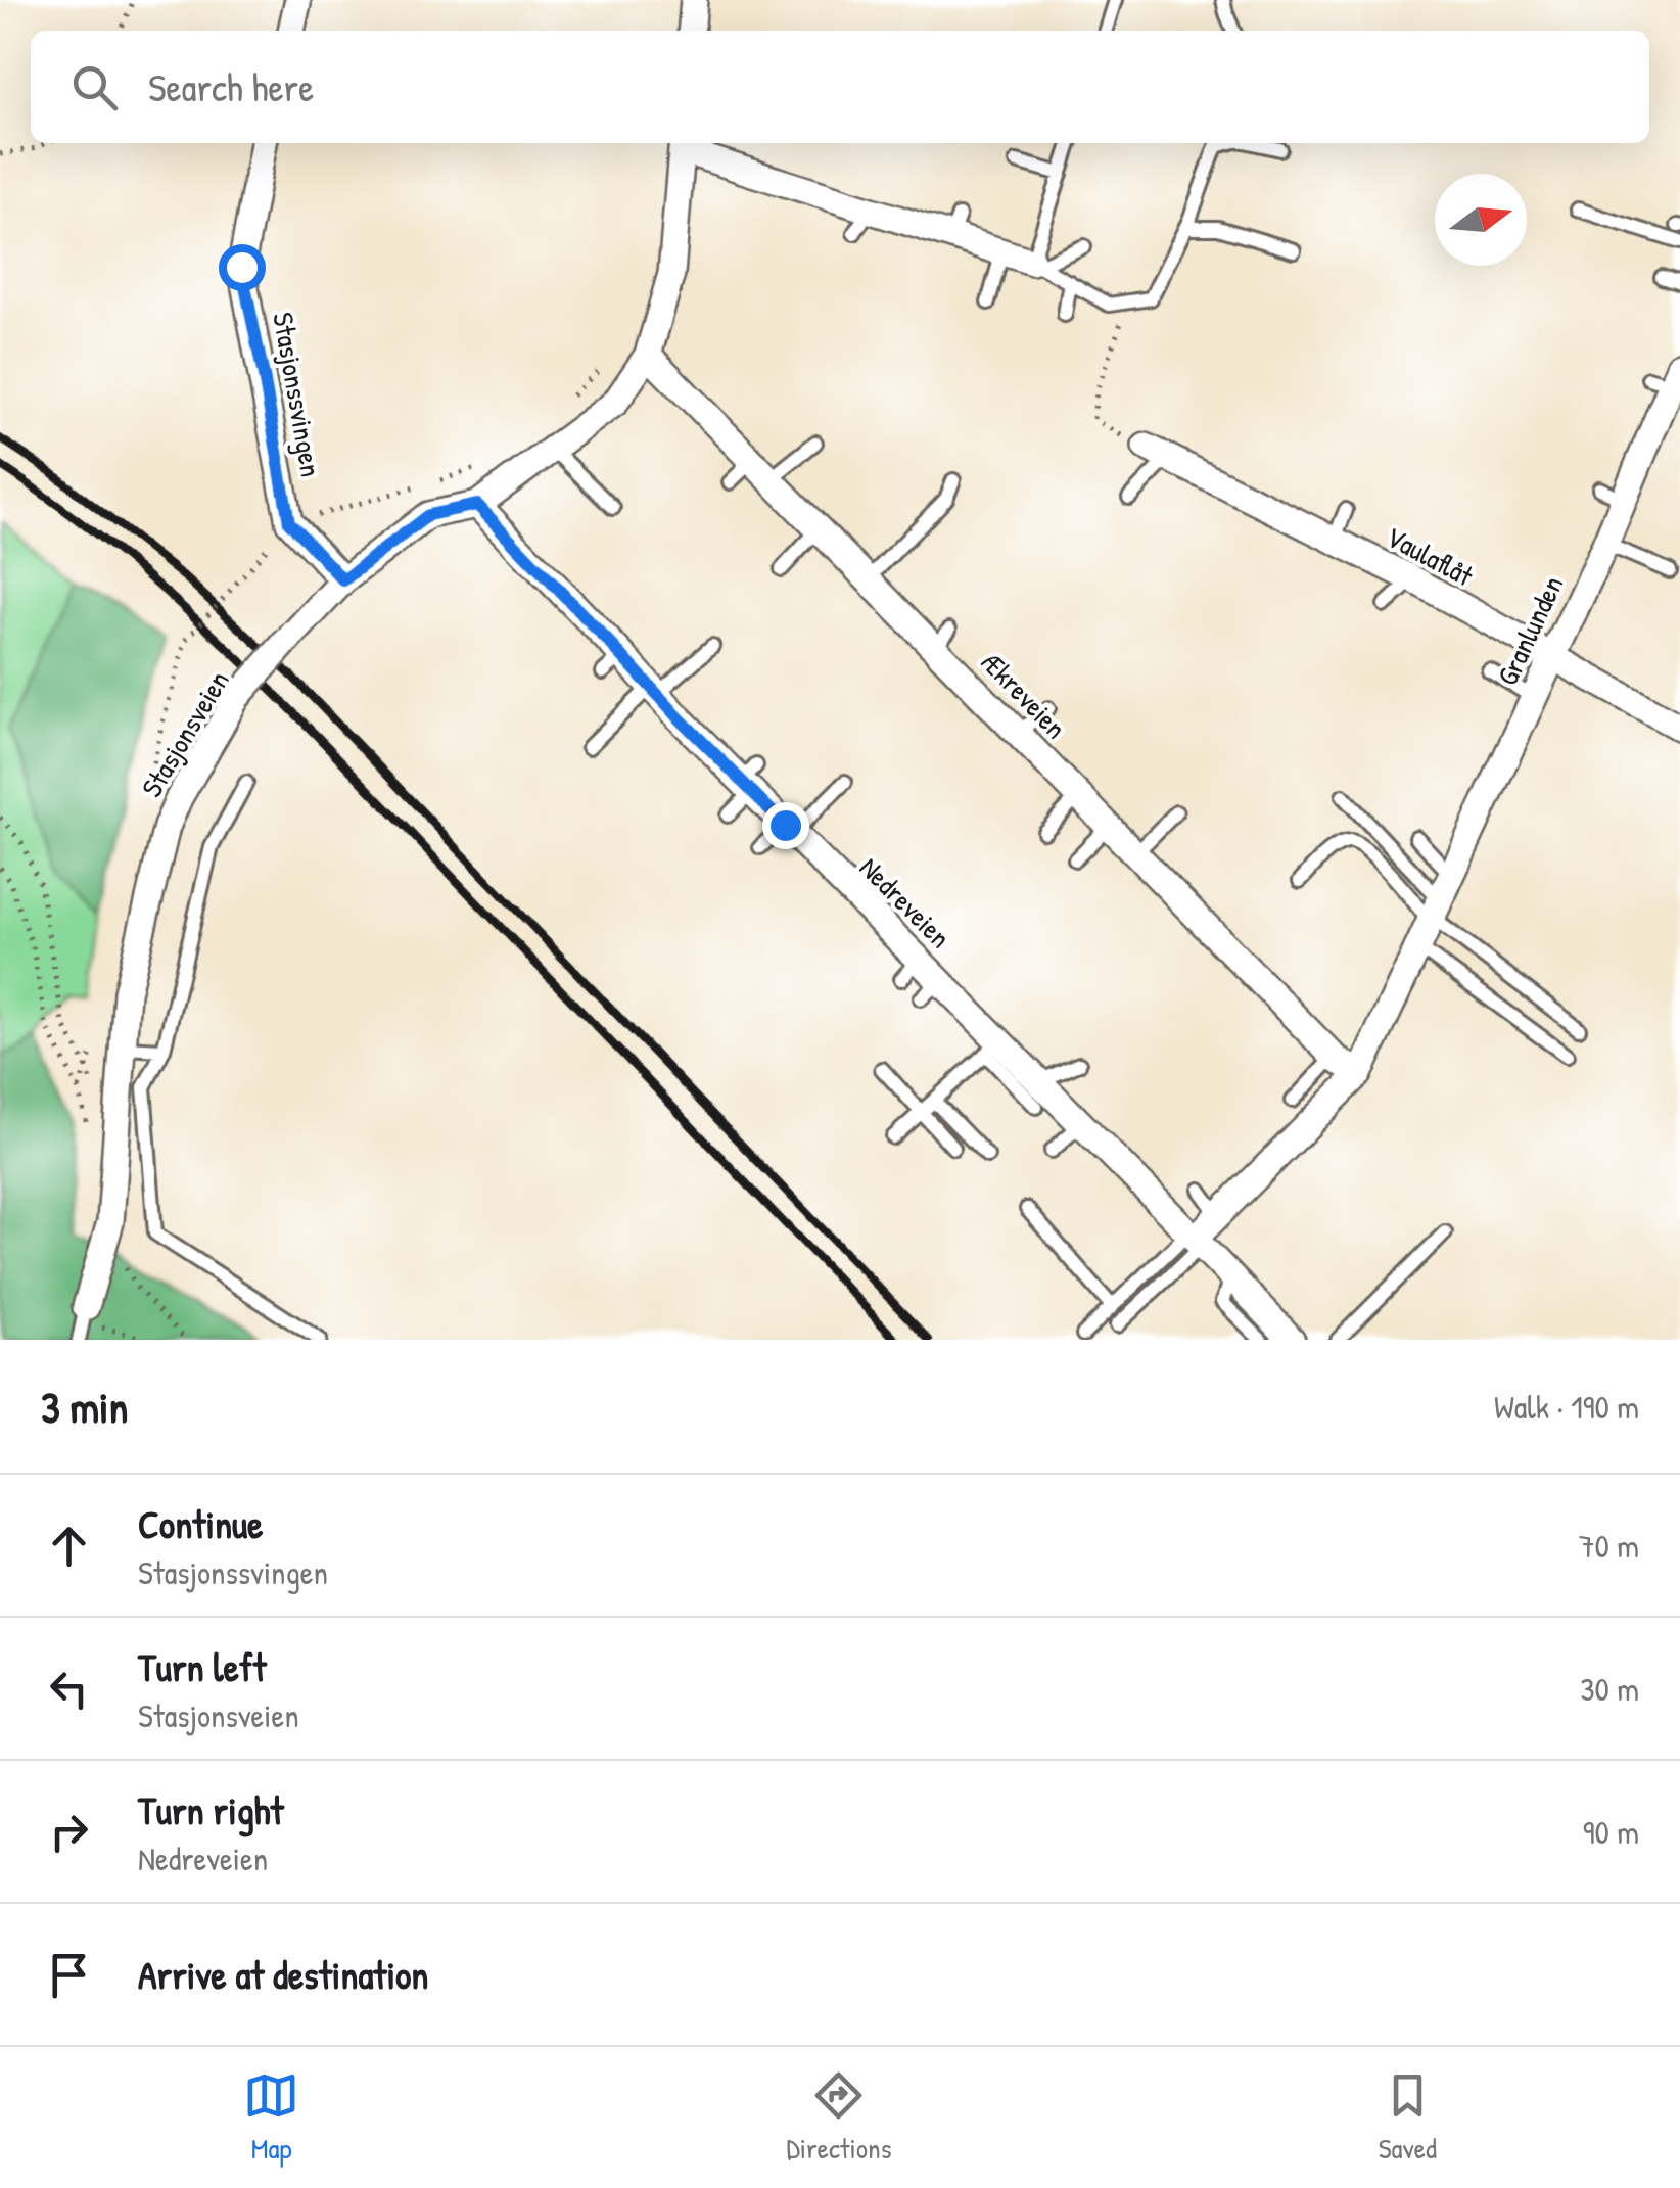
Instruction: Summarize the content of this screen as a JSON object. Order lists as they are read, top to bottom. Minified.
{"streets":{"street":["Stasjonssvingen","Vaulaflåt","Granlunden","Ækreveien","Stasjonsveien","Nedreveien"]},"crossings":[["Vaulaflåt","Granlunden"],["Granlunden","Ækreveien"],["Granlunden","Nedreveien"],["Ækreveien","Stasjonsveien"],["Stasjonsveien","Nedreveien"]],"north":"right","page":{"search":"Search here","heading":["3 min","Walk · 190 m"],"list":[["Continue","Stasjonssvingen","70 m"],["Turn left","Stasjonsveien","30 m"],["Turn right","Nedreveien","90 m"],"Arrive at destination"],"nav":["Map","Directions","Saved"]}}
